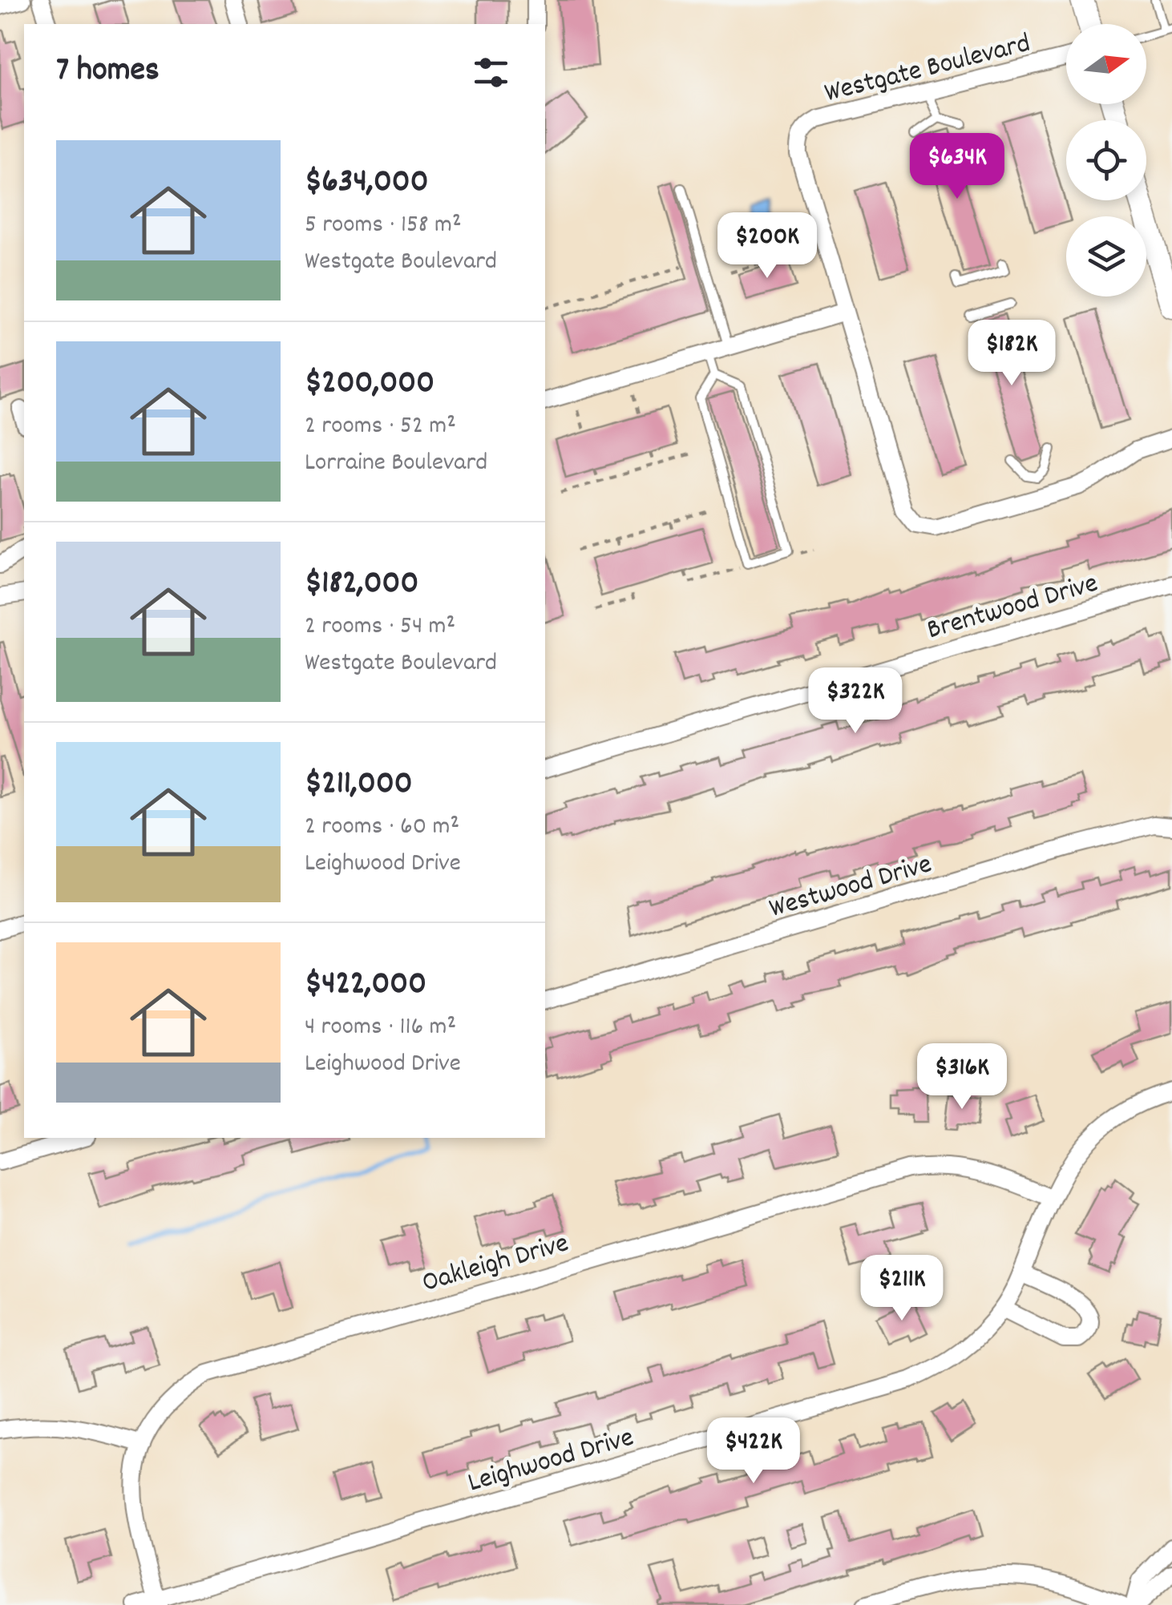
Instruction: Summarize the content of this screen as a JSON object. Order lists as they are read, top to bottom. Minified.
{"streets":{"street":["Westgate Boulevard","Brentwood Drive","Westwood Drive","Oakleigh Drive","Leighwood Drive"]},"crossings":[["Oakleigh Drive","Leighwood Drive"]],"north":"right","page":{"heading":"7 homes","list":[{"name":"$634,000","note":"5 rooms · 158 m² · Westgate Boulevard"},{"name":"$200,000","note":"2 rooms · 52 m² · Lorraine Boulevard"},{"name":"$182,000","note":"2 rooms · 54 m² · Westgate Boulevard"},{"name":"$211,000","note":"2 rooms · 60 m² · Leighwood Drive"},{"name":"$422,000","note":"4 rooms · 116 m² · Leighwood Drive"}],"price":["$634K","$200K","$182K","$322K","$316K","$211K","$422K"]}}
